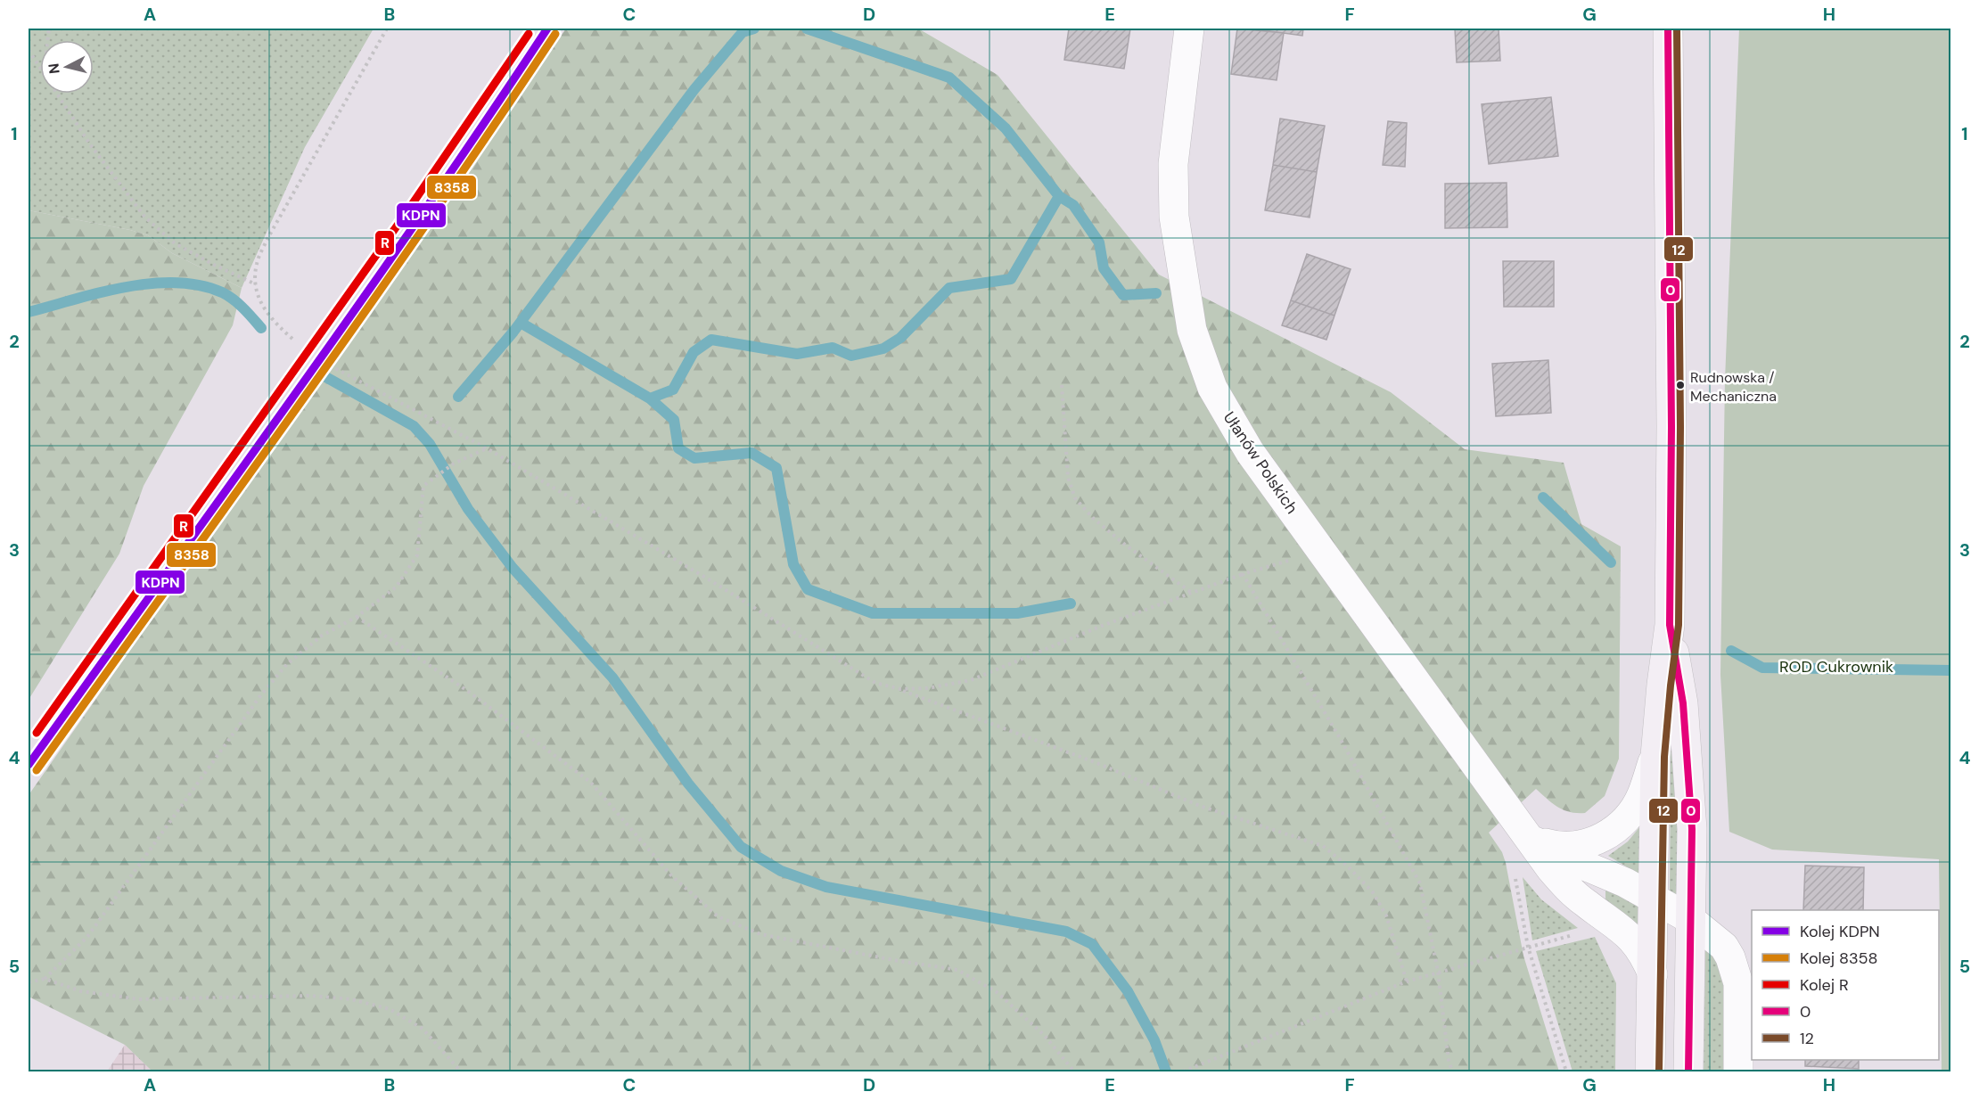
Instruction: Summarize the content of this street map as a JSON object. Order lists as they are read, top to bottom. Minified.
{"streets":{"street":["Ułanów Polskich"]},"parks":["ROD Cukrownik"],"places":["Rudnowska / Mechaniczna"],"lines":["rail line KDPN","transit line 0","transit line 12","rail line 8358","rail line R"],"legend":["Kolej KDPN","Kolej 8358","Kolej R","0","12"],"north":"left","grid":{"columns":["A","B","C","D","E","F","G","H"],"rows":["1","2","3","4","5"]}}
